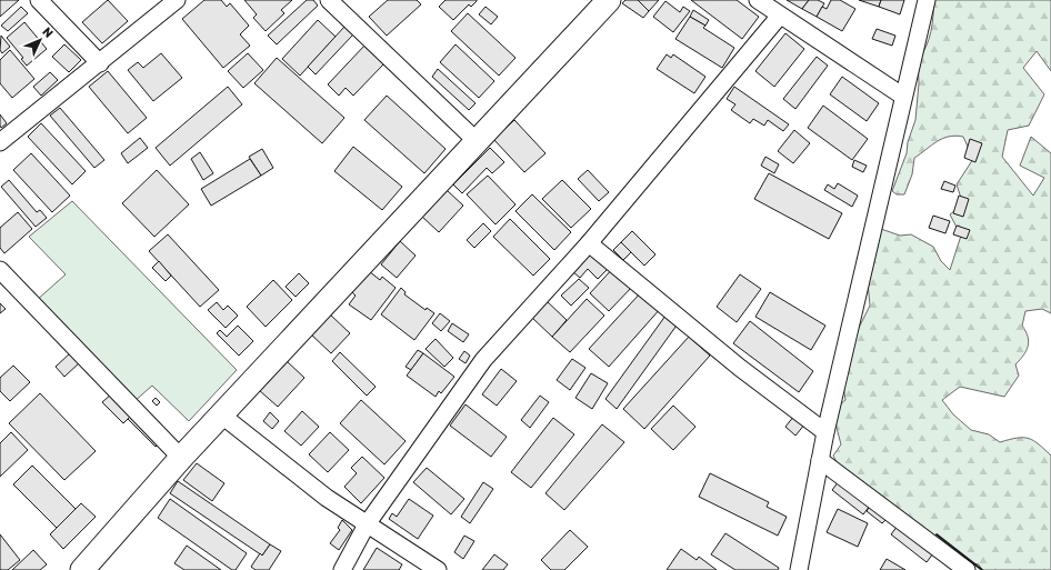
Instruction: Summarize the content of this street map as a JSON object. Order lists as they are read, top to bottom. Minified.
{"north":"top right"}
